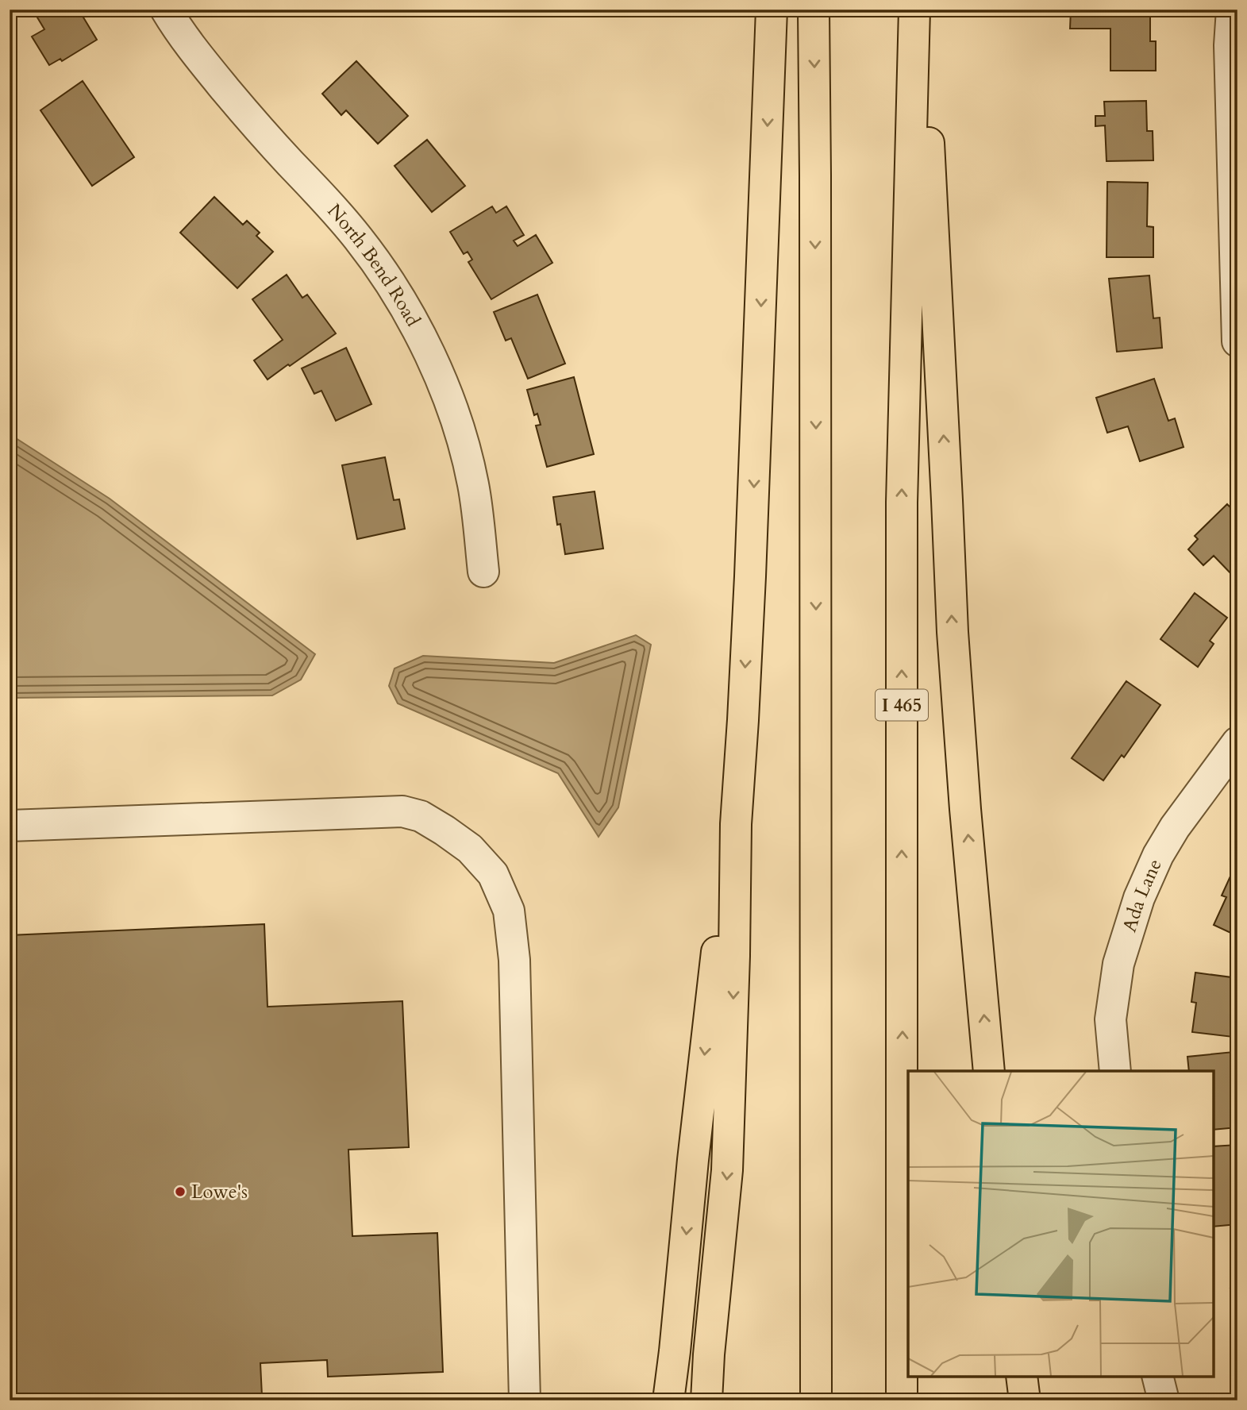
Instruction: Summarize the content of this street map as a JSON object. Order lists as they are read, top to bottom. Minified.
{"streets":{"highway":["I 465"],"street":["North Bend Road","Ada Lane"]},"places":["Lowe's"]}
